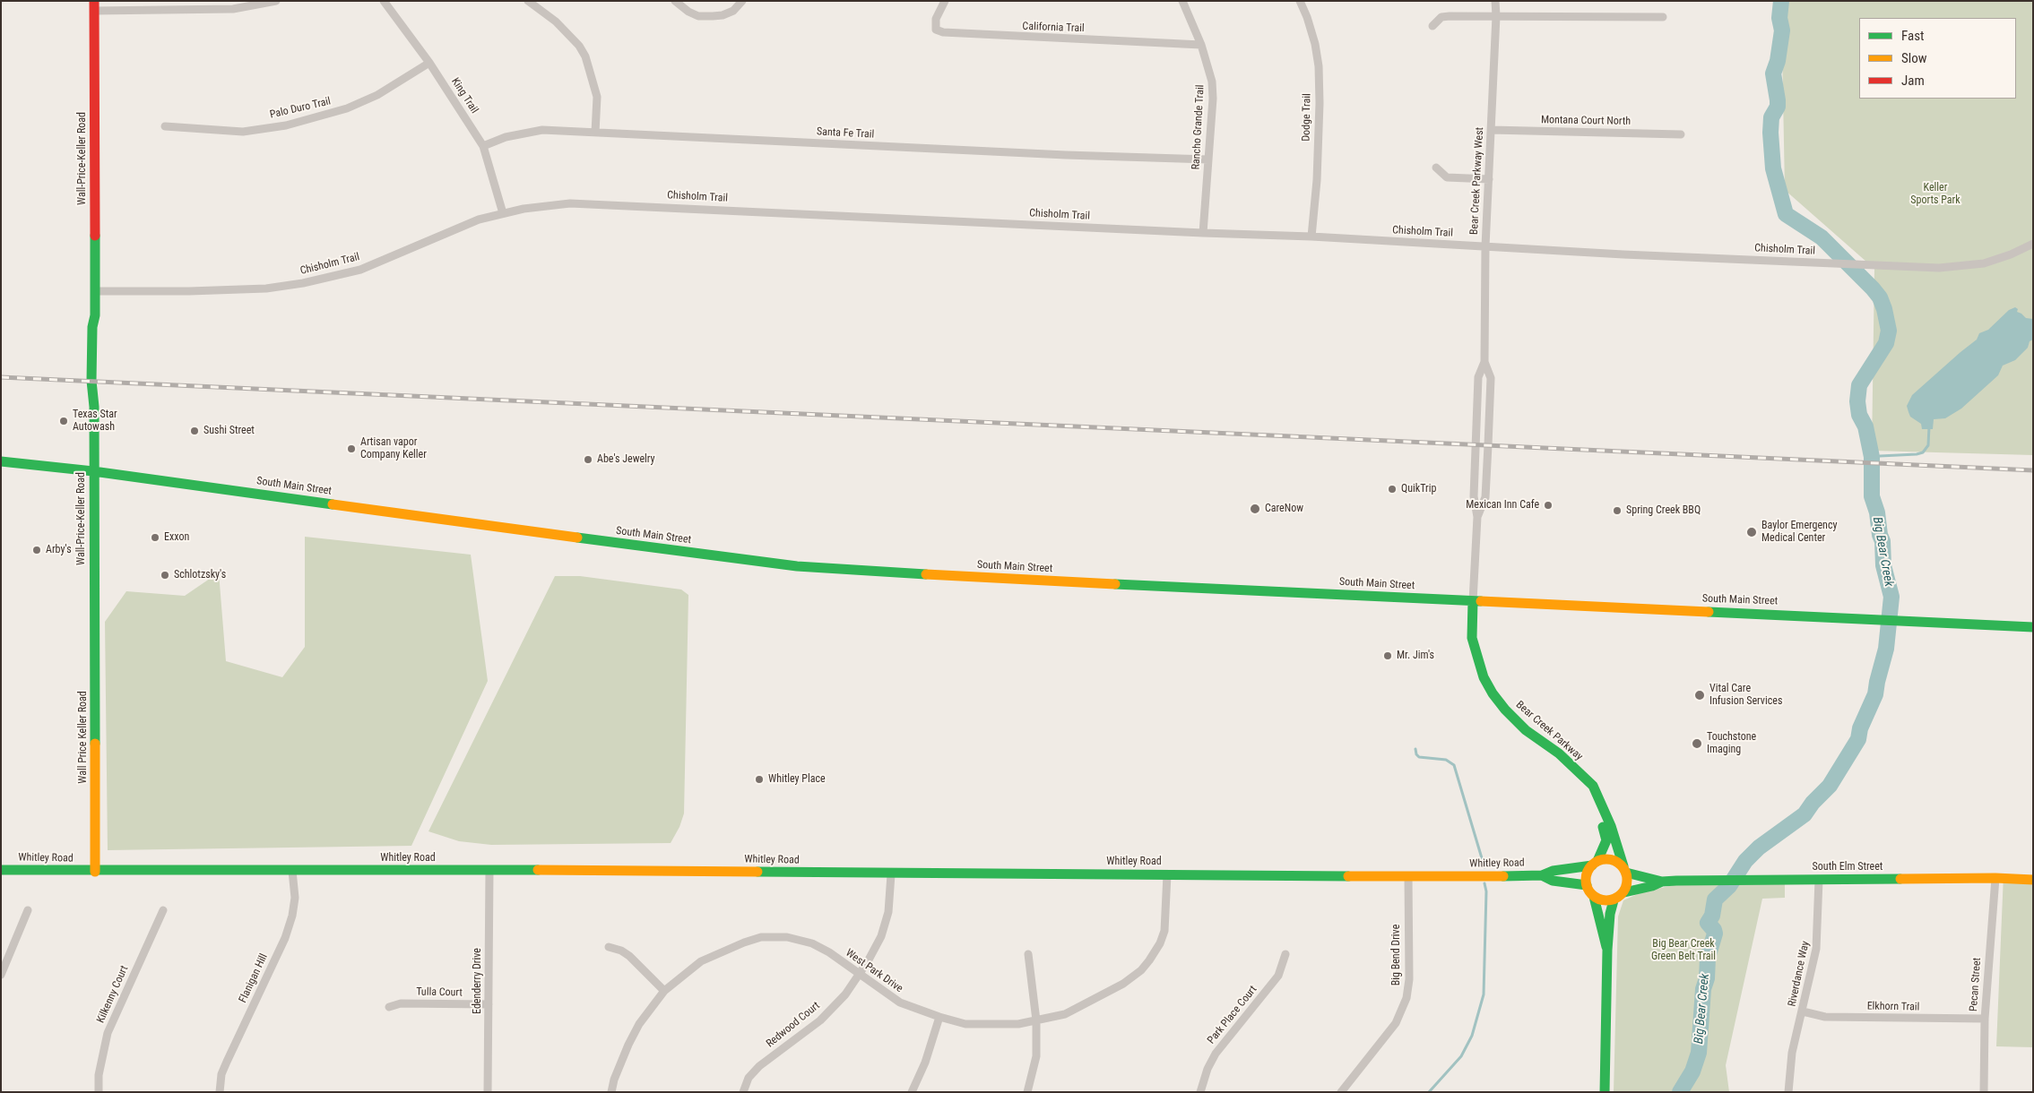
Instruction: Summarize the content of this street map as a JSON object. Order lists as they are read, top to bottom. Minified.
{"streets":{"street":["California Trail","King Trail","Palo Duro Trail","Dodge Trail","Montana Court North","Rancho Grande Trail","Santa Fe Trail","Wall-Price-Keller Road","Bear Creek Parkway West","Chisholm Trail","South Main Street","Bear Creek Parkway","Wall Price Keller Road","Whitley Road","South Elm Street","Big Bend Drive","West Park Drive","Riverdance Way","Flanigan Hill","Edenderry Drive","Pecan Street","Tulla Court","Kilkenny Court","Elkhorn Trail","Park Place Court","Redwood Court"]},"crossings":[["California Trail","Rancho Grande Trail"],["King Trail","Palo Duro Trail"],["King Trail","Santa Fe Trail"],["King Trail","Chisholm Trail"],["Dodge Trail","Chisholm Trail"],["Montana Court North","Bear Creek Parkway West"],["Rancho Grande Trail","Santa Fe Trail"],["Rancho Grande Trail","Chisholm Trail"],["Wall-Price-Keller Road","Chisholm Trail"],["Wall-Price-Keller Road","South Main Street"],["Wall-Price-Keller Road","Wall Price Keller Road"],["Bear Creek Parkway West","Chisholm Trail"],["Bear Creek Parkway West","South Main Street"],["Bear Creek Parkway West","Bear Creek Parkway"],["South Main Street","Bear Creek Parkway"],["Bear Creek Parkway","Whitley Road"],["Bear Creek Parkway","South Elm Street"],["Wall Price Keller Road","Whitley Road"],["Whitley Road","South Elm Street"],["Whitley Road","Big Bend Drive"],["Whitley Road","West Park Drive"],["Whitley Road","Flanigan Hill"],["Whitley Road","Edenderry Drive"],["Whitley Road","Redwood Court"],["South Elm Street","Riverdance Way"],["South Elm Street","Pecan Street"],["West Park Drive","Redwood Court"],["Riverdance Way","Elkhorn Trail"],["Edenderry Drive","Tulla Court"],["Pecan Street","Elkhorn Trail"]],"water":["Big Bear Creek"],"parks":["Keller Sports Park","Big Bear Creek Green Belt Trail"],"places":["Texas Star Autowash","Sushi Street","Artisan vapor Company Keller","Abe's Jewelry","QuikTrip","Mexican Inn Cafe","CareNow","Spring Creek BBQ","Baylor Emergency Medical Center","Exxon","Arby's","Schlotzsky's","Mr. Jim's","Vital Care Infusion Services","Touchstone Imaging","Whitley Place"],"legend":["Fast","Slow","Jam"]}
